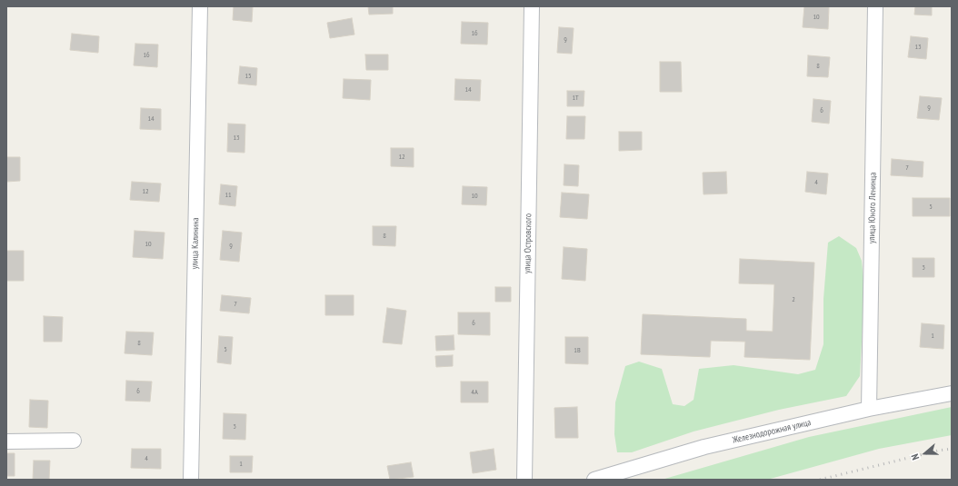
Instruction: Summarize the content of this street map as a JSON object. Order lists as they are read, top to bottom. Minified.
{"streets":{"street":["улица Юного Ленинца","улица Калинина","улица Островского","Железнодорожная улица"]},"crossings":[["улица Юного Ленинца","Железнодорожная улица"]],"house_numbers":["10","16","9","13","16","8","15","14","1Т","9","6","14","13","12","7","4","12","11","10","5","8","10","9","3","2","7","6","1","8","5","1В","6","4А","3","4","1"],"north":"left"}
